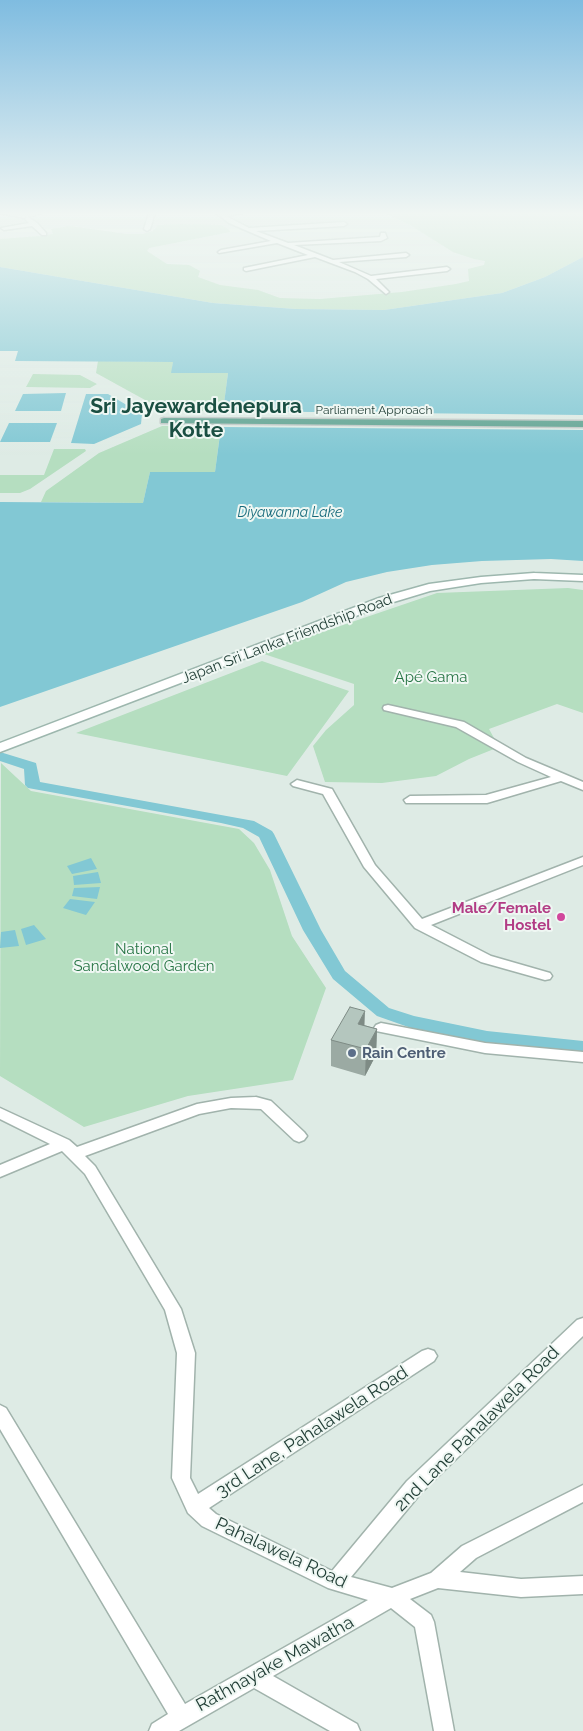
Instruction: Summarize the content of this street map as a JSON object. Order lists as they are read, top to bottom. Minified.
{"streets":{"main road":["Parliament Approach","Japan Sri Lanka Friendship Road"],"street":["2nd Lane Pahalawela Road","3rd Lane, Pahalawela Road","Pahalawela Road","Rathnayake Mawatha"]},"crossings":[["2nd Lane Pahalawela Road","Pahalawela Road"],["3rd Lane, Pahalawela Road","Pahalawela Road"],["Pahalawela Road","Rathnayake Mawatha"]],"districts":["Sri Jayewardenepura Kotte"],"water":["Diyawanna Lake"],"parks":["Apé Gama","National Sandalwood Garden"],"places":["Male/Female Hostel","Rain Centre"]}
